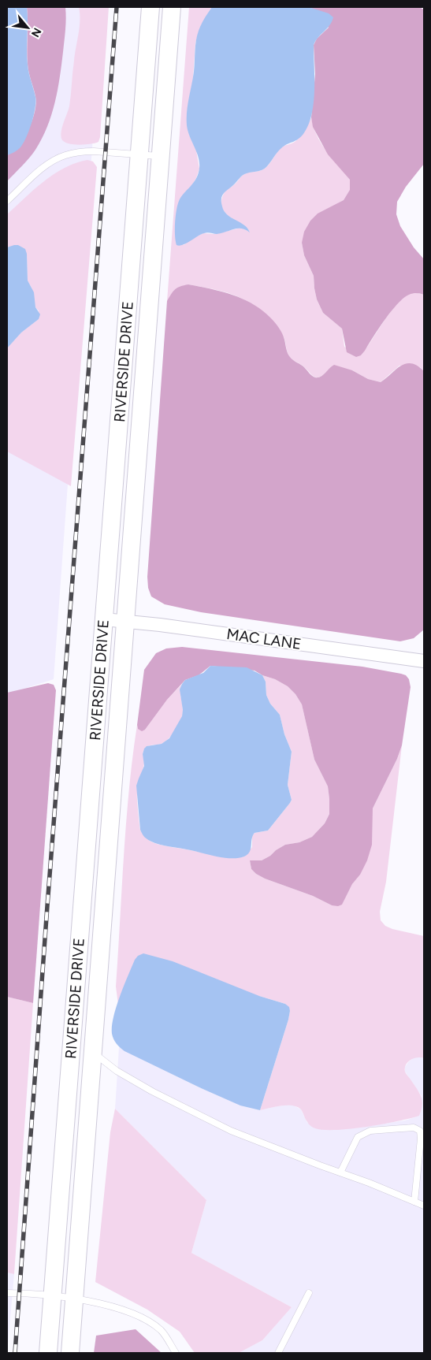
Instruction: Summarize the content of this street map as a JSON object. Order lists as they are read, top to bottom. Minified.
{"streets":{"main road":["RIVERSIDE DRIVE"],"street":["MAC LANE"]},"crossings":[["RIVERSIDE DRIVE","MAC LANE"]],"north":"bottom right"}
